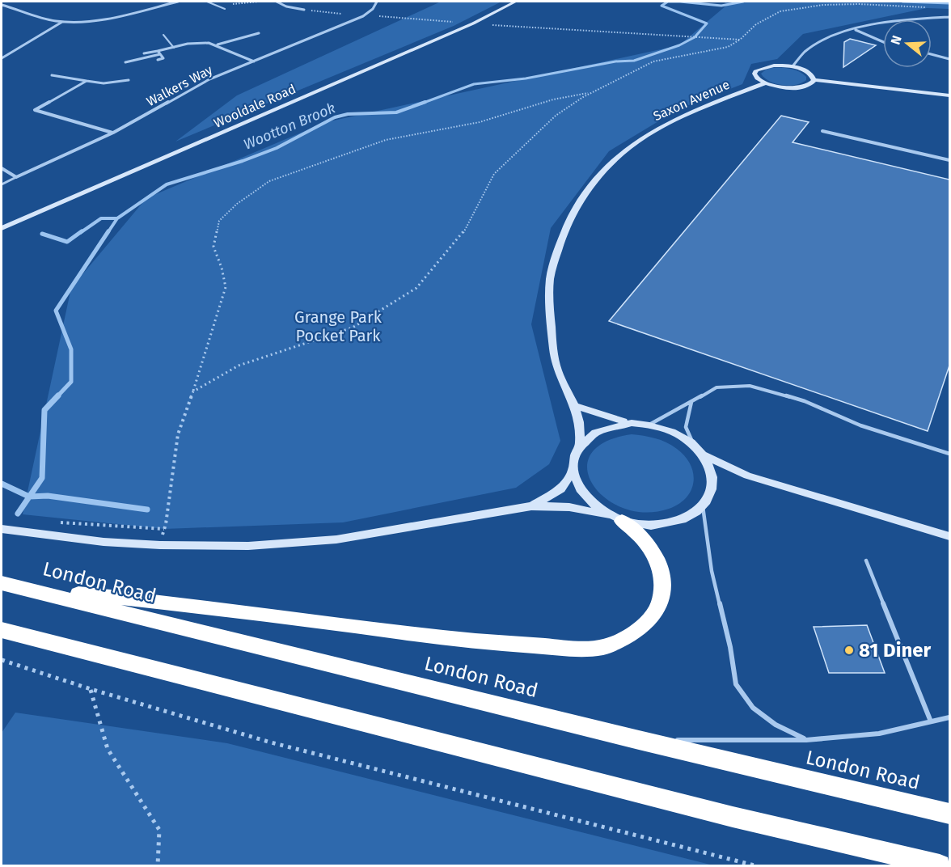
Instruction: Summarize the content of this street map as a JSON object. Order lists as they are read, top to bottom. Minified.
{"streets":{"highway":["London Road"],"street":["Walkers Way","Saxon Avenue","Wooldale Road"]},"water":["Wootton Brook"],"parks":["Grange Park Pocket Park"],"places":["81 Diner"],"north":"left"}
